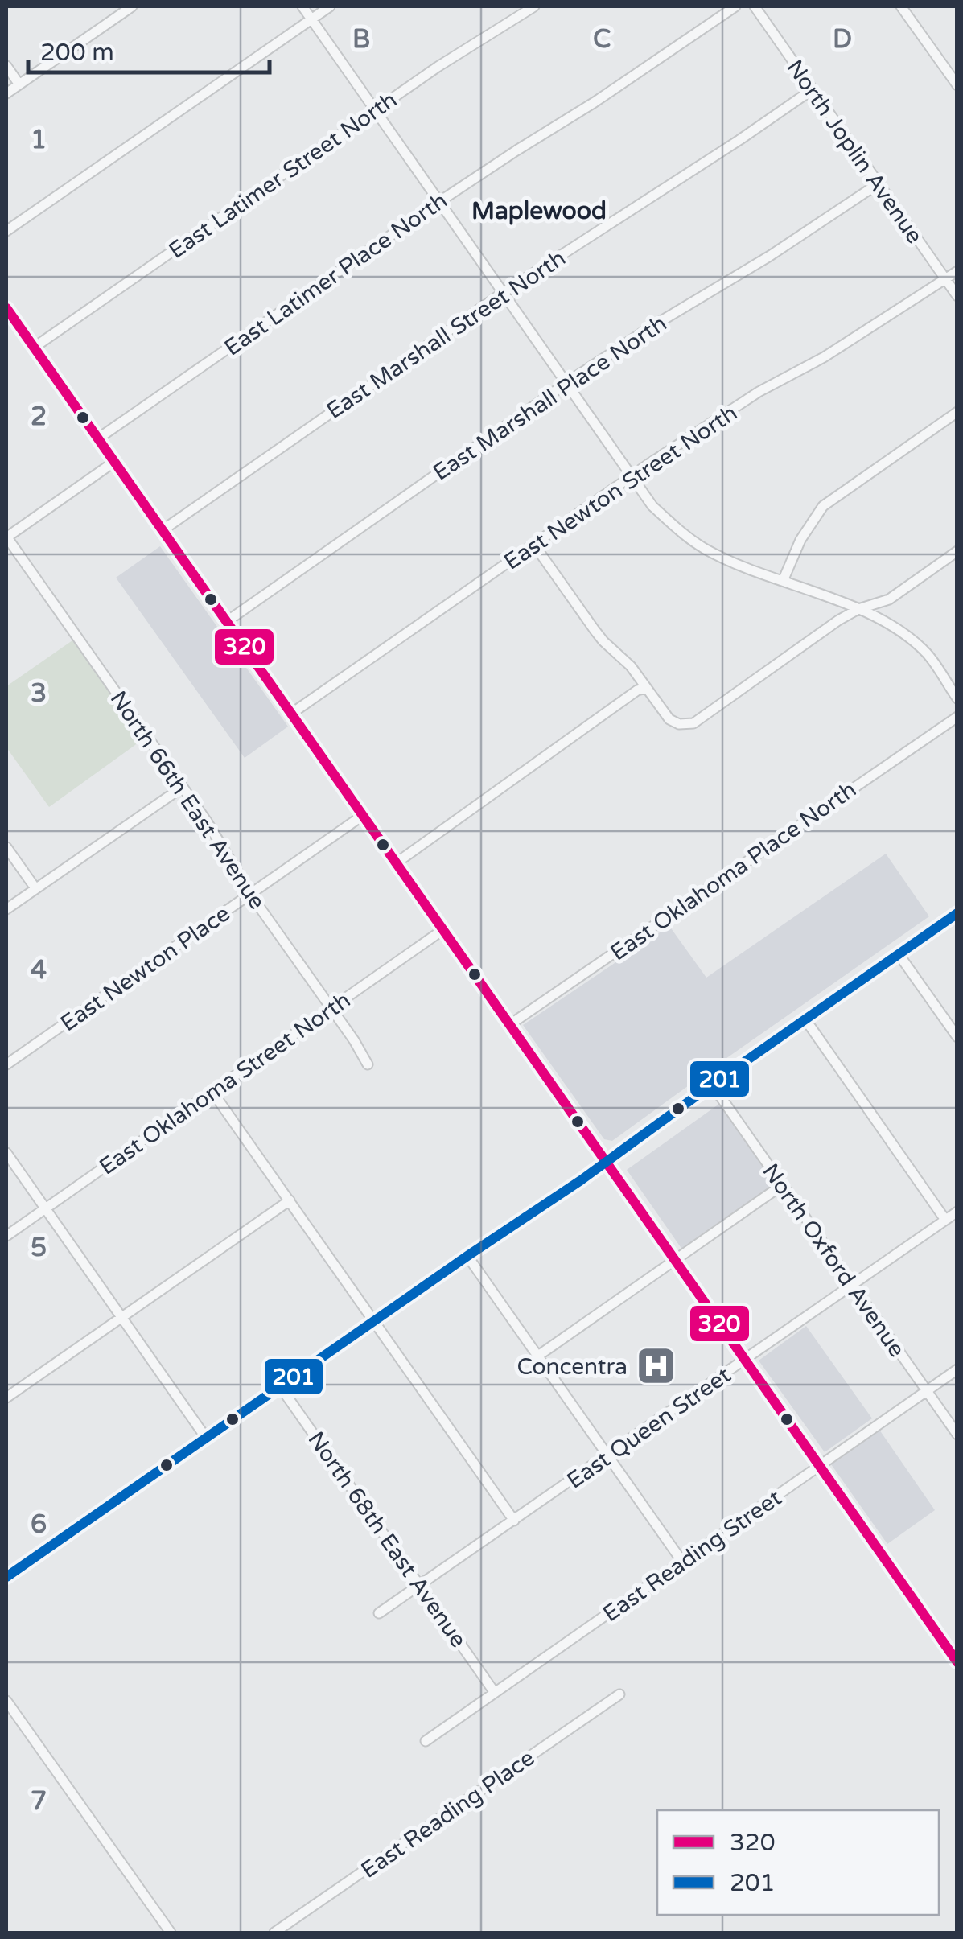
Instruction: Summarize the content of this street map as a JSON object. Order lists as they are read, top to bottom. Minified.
{"streets":{"street":["North Joplin Avenue","East Latimer Street North","East Latimer Place North","East Marshall Street North","East Marshall Place North","East Newton Street North","North 66th East Avenue","East Oklahoma Place North","East Newton Place","East Oklahoma Street North","North Oxford Avenue","East Queen Street","North 68th East Avenue","East Reading Street","East Reading Place"]},"crossings":[["North Joplin Avenue","East Marshall Street North"],["North Joplin Avenue","East Marshall Place North"],["North Joplin Avenue","East Newton Street North"],["North 66th East Avenue","East Newton Place"],["North 66th East Avenue","East Oklahoma Street North"],["North Oxford Avenue","East Queen Street"],["North Oxford Avenue","East Reading Street"],["East Queen Street","North 68th East Avenue"],["North 68th East Avenue","East Reading Street"]],"districts":["Maplewood"],"places":{"hospital":["Concentra"]},"lines":["transit line 320","transit line 201"],"legend":["320","201"],"scale_bar":"200 m","grid":{"columns":["B","C","D"],"rows":["1","2","3","4","5","6","7"]}}
